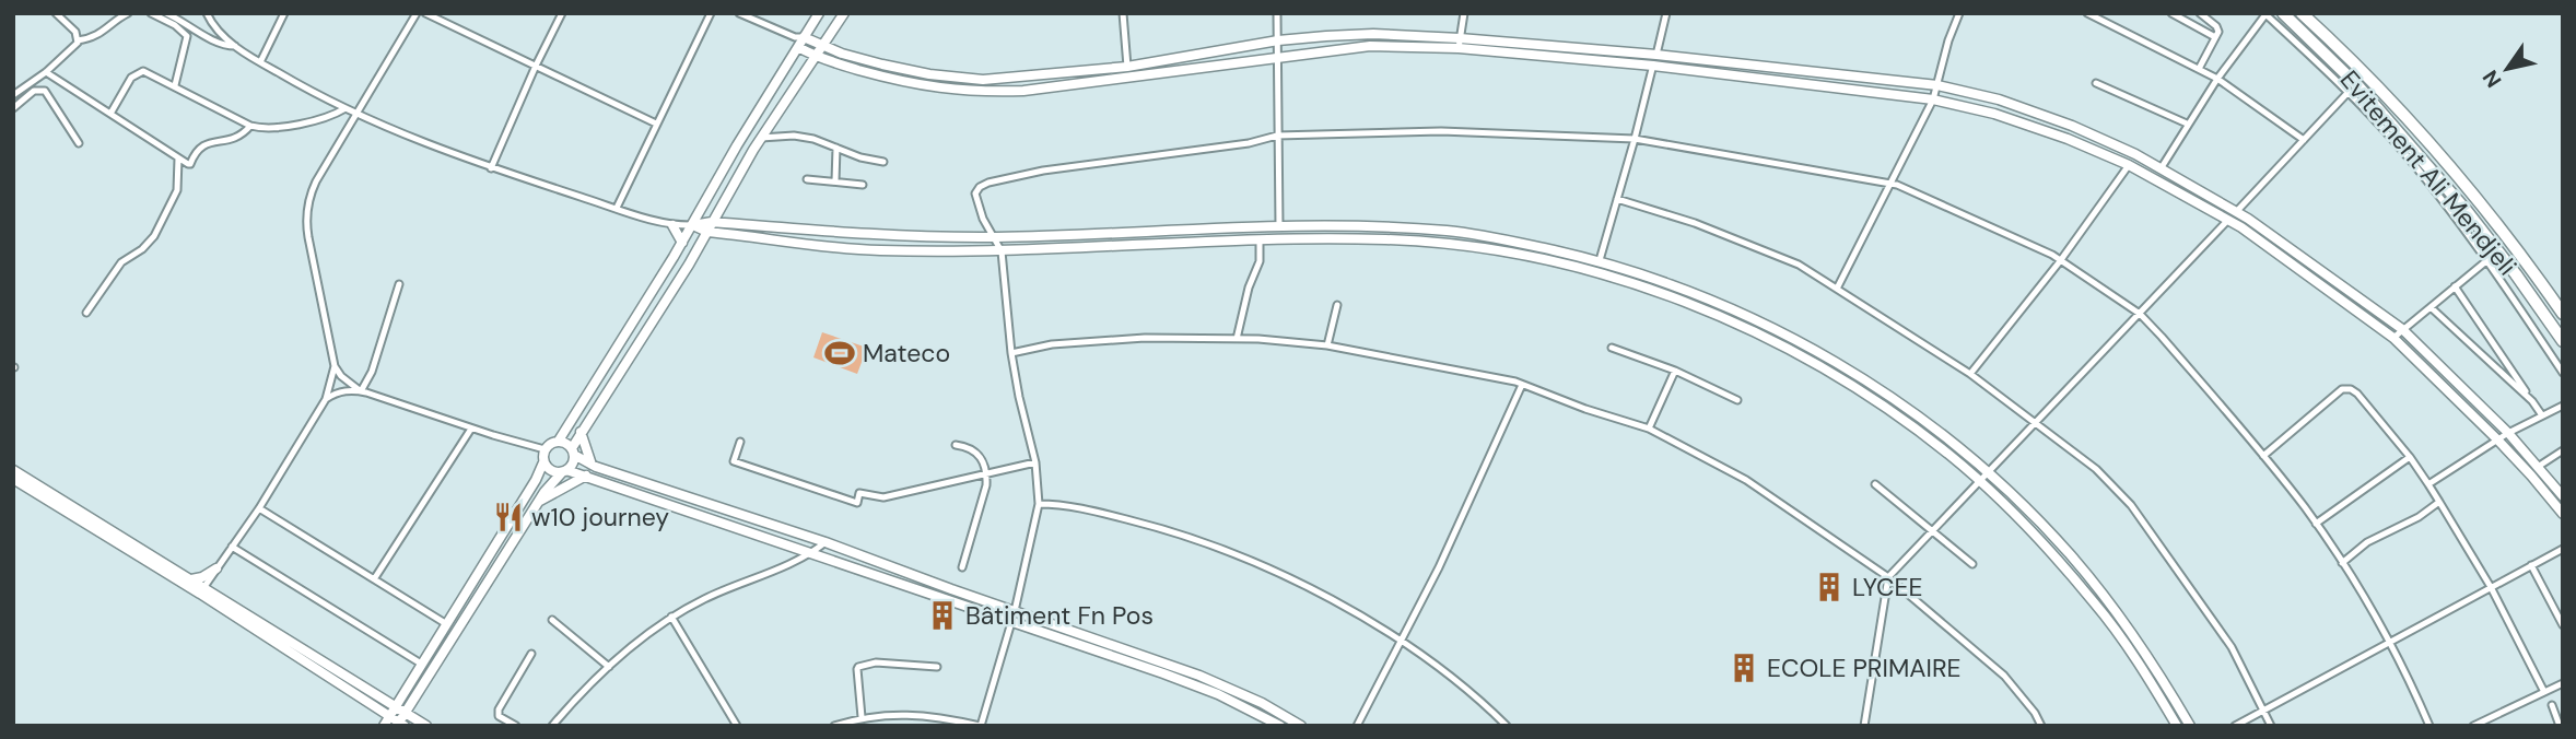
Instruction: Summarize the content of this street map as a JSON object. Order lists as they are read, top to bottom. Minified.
{"streets":{"highway":["Evitement Ali Mendjeli"]},"places":{"sports":["Mateco"],"restaurant":["w10 journey"],"building":["LYCEE","Bâtiment Fn Pos","ECOLE PRIMAIRE"]},"north":"bottom left"}
